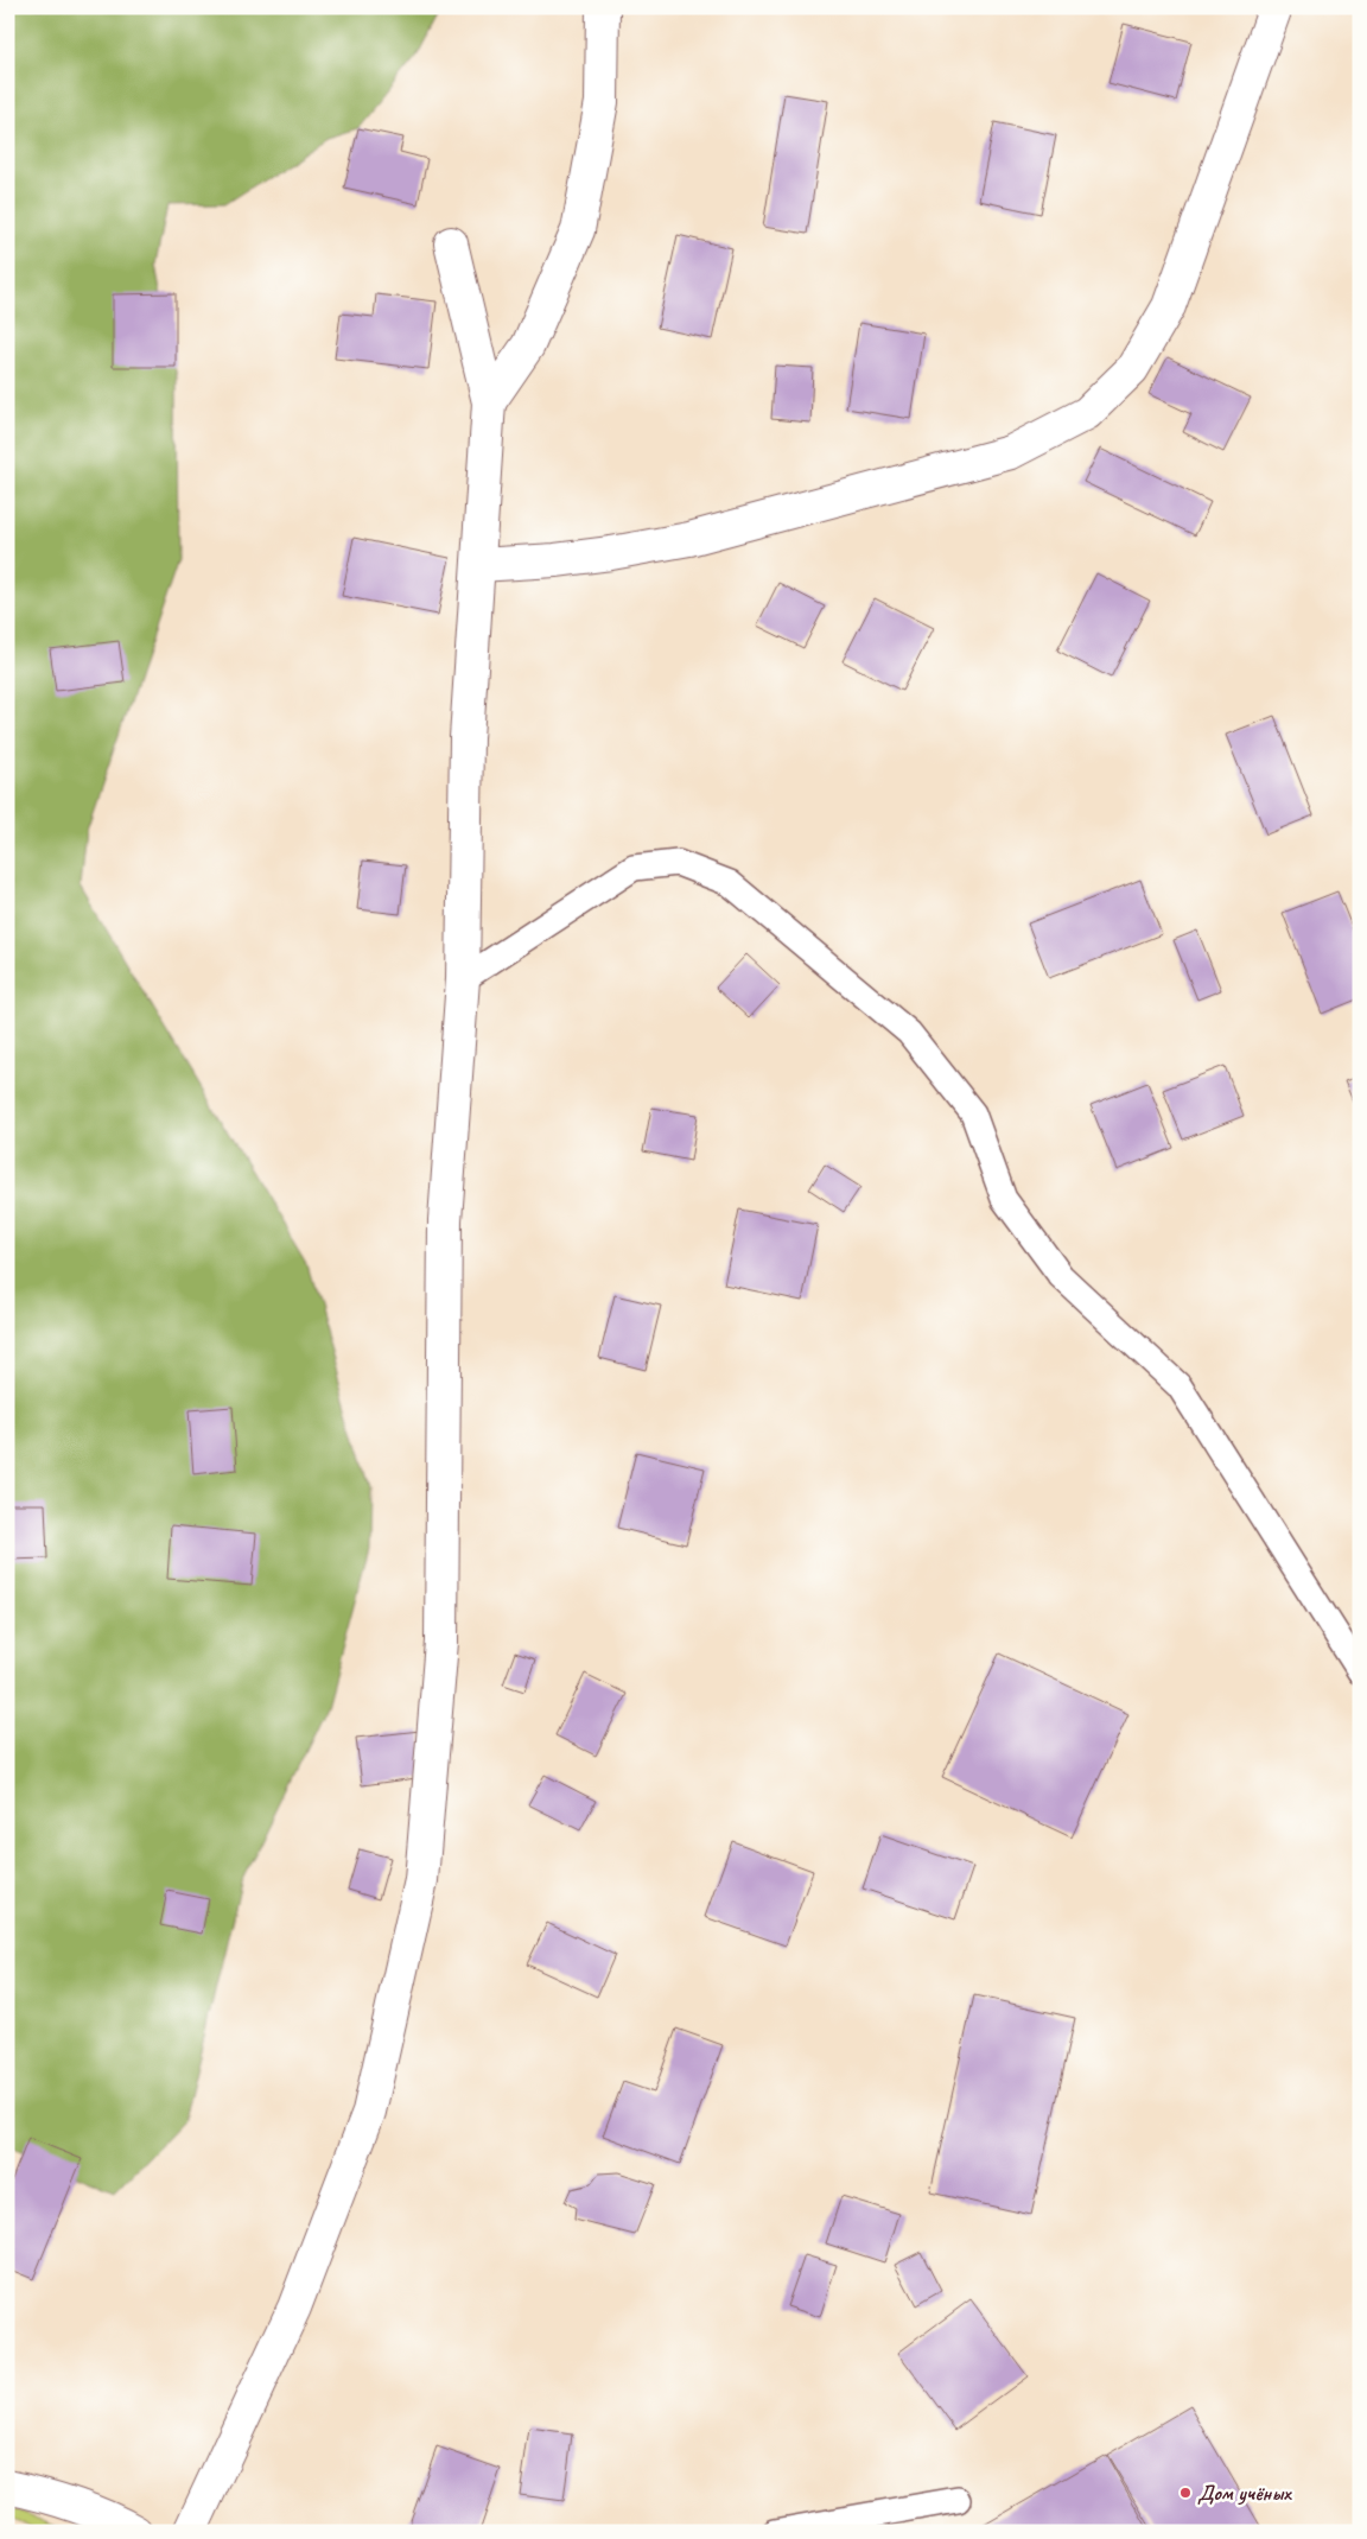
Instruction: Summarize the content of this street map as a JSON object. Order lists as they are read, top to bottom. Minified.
{"places":["Дом учёных"]}
